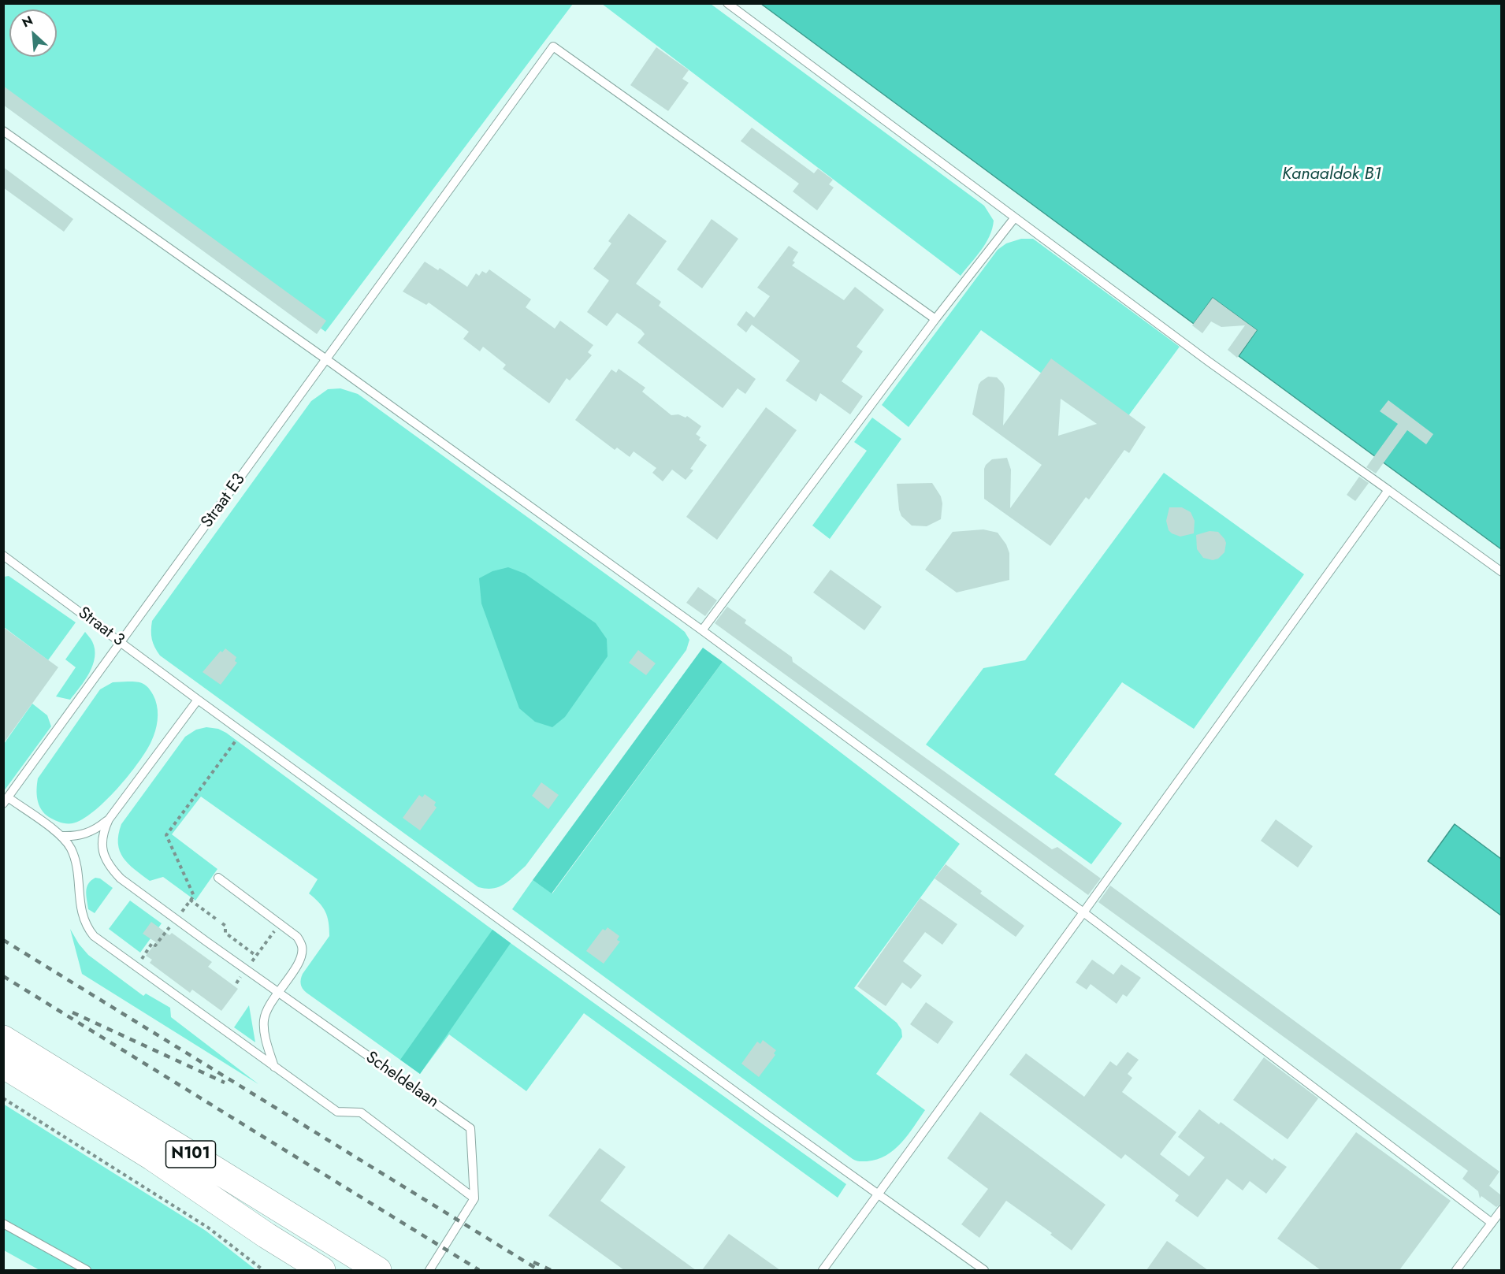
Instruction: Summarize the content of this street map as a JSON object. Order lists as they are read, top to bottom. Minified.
{"streets":{"main road":["N101"],"lane":["Straat E3","Straat 3","Scheldelaan"]},"crossings":[["Straat E3","Straat 3"]],"water":["Kanaaldok B1"],"north":"top left"}
